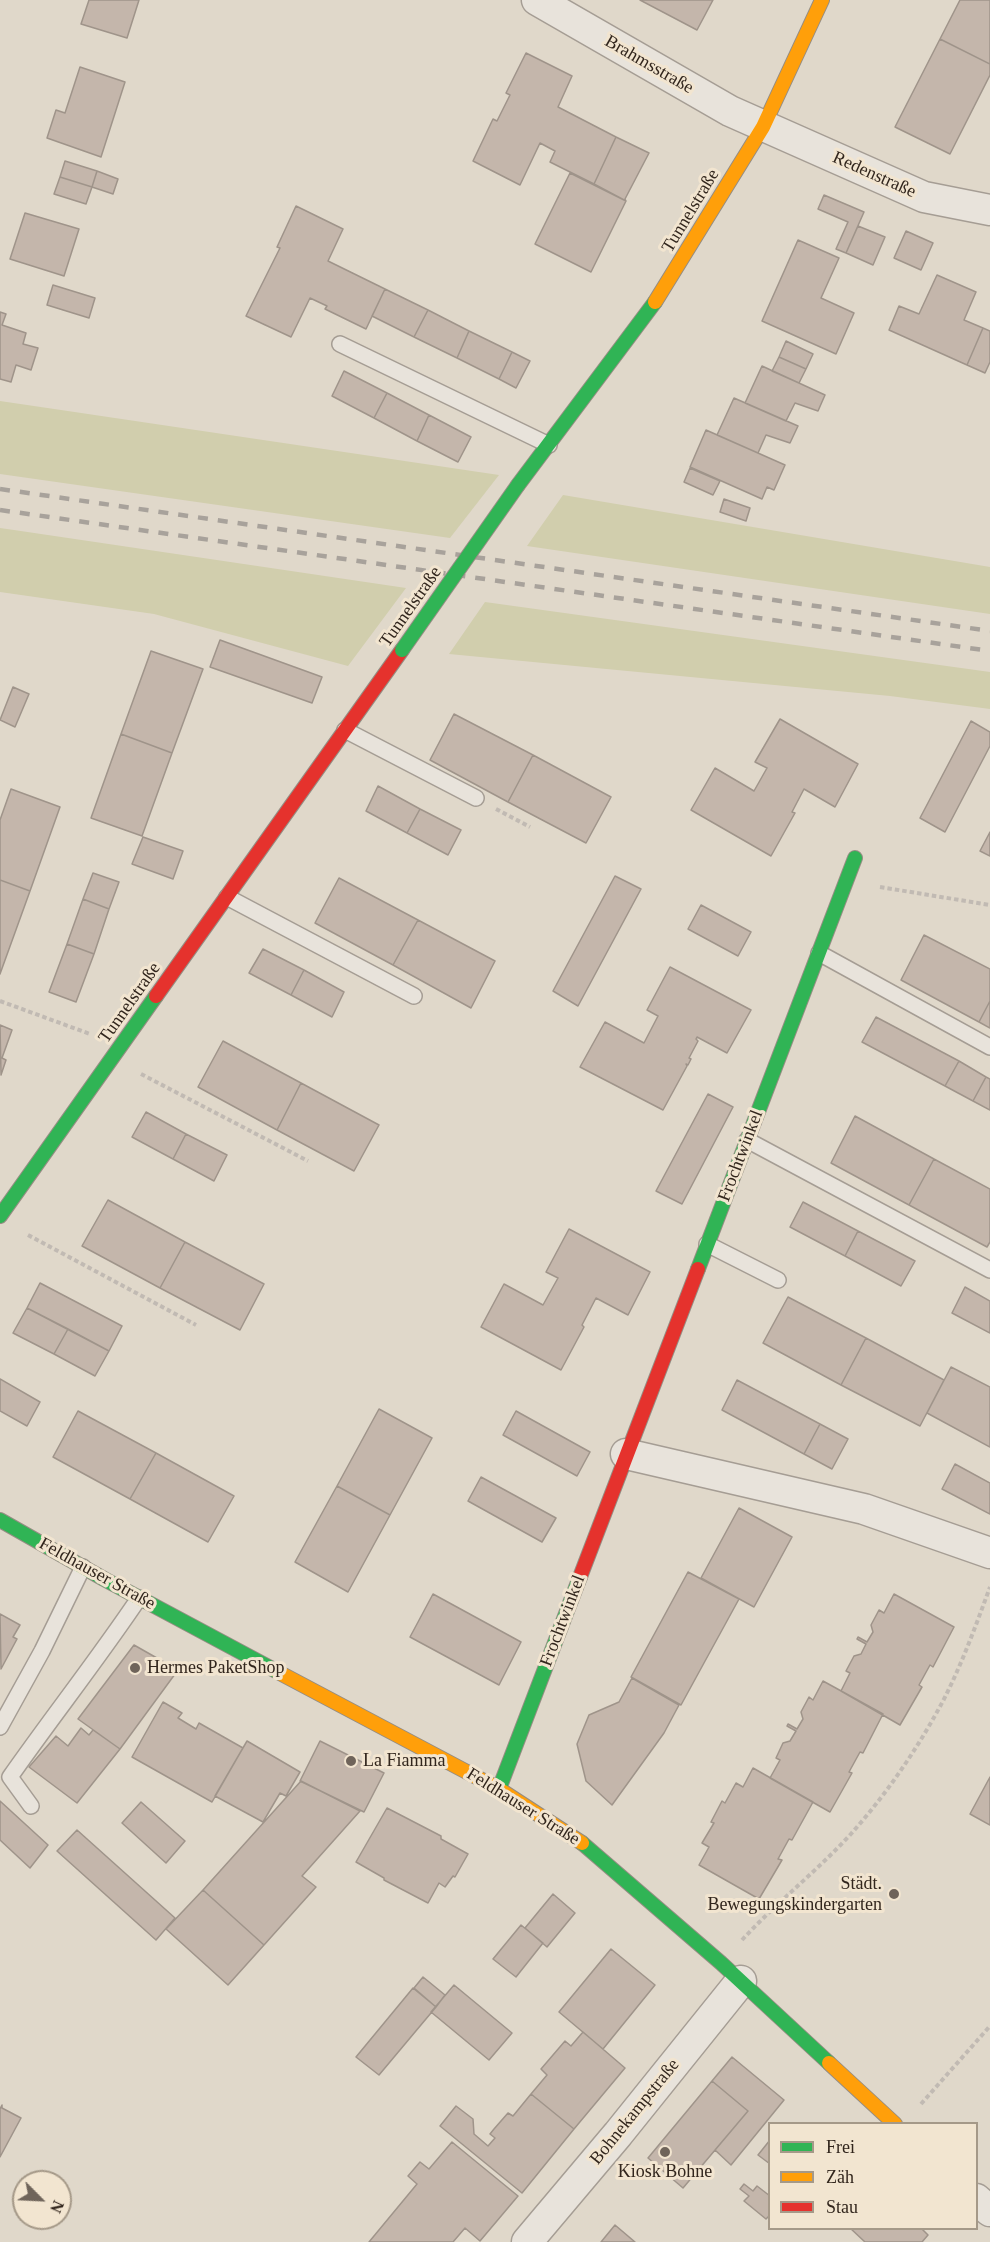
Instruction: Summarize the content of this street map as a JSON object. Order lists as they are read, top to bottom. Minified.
{"streets":{"street":["Brahmsstraße","Redenstraße","Tunnelstraße","Frochtwinkel","Feldhauser Straße","Bohnekampstraße"]},"crossings":[["Brahmsstraße","Redenstraße"],["Brahmsstraße","Tunnelstraße"],["Redenstraße","Tunnelstraße"],["Frochtwinkel","Feldhauser Straße"],["Feldhauser Straße","Bohnekampstraße"]],"places":["Hermes PaketShop","La Fiamma","Städt. Bewegungskindergarten","Kiosk Bohne"],"legend":["Frei","Zäh","Stau"],"north":"bottom right"}
